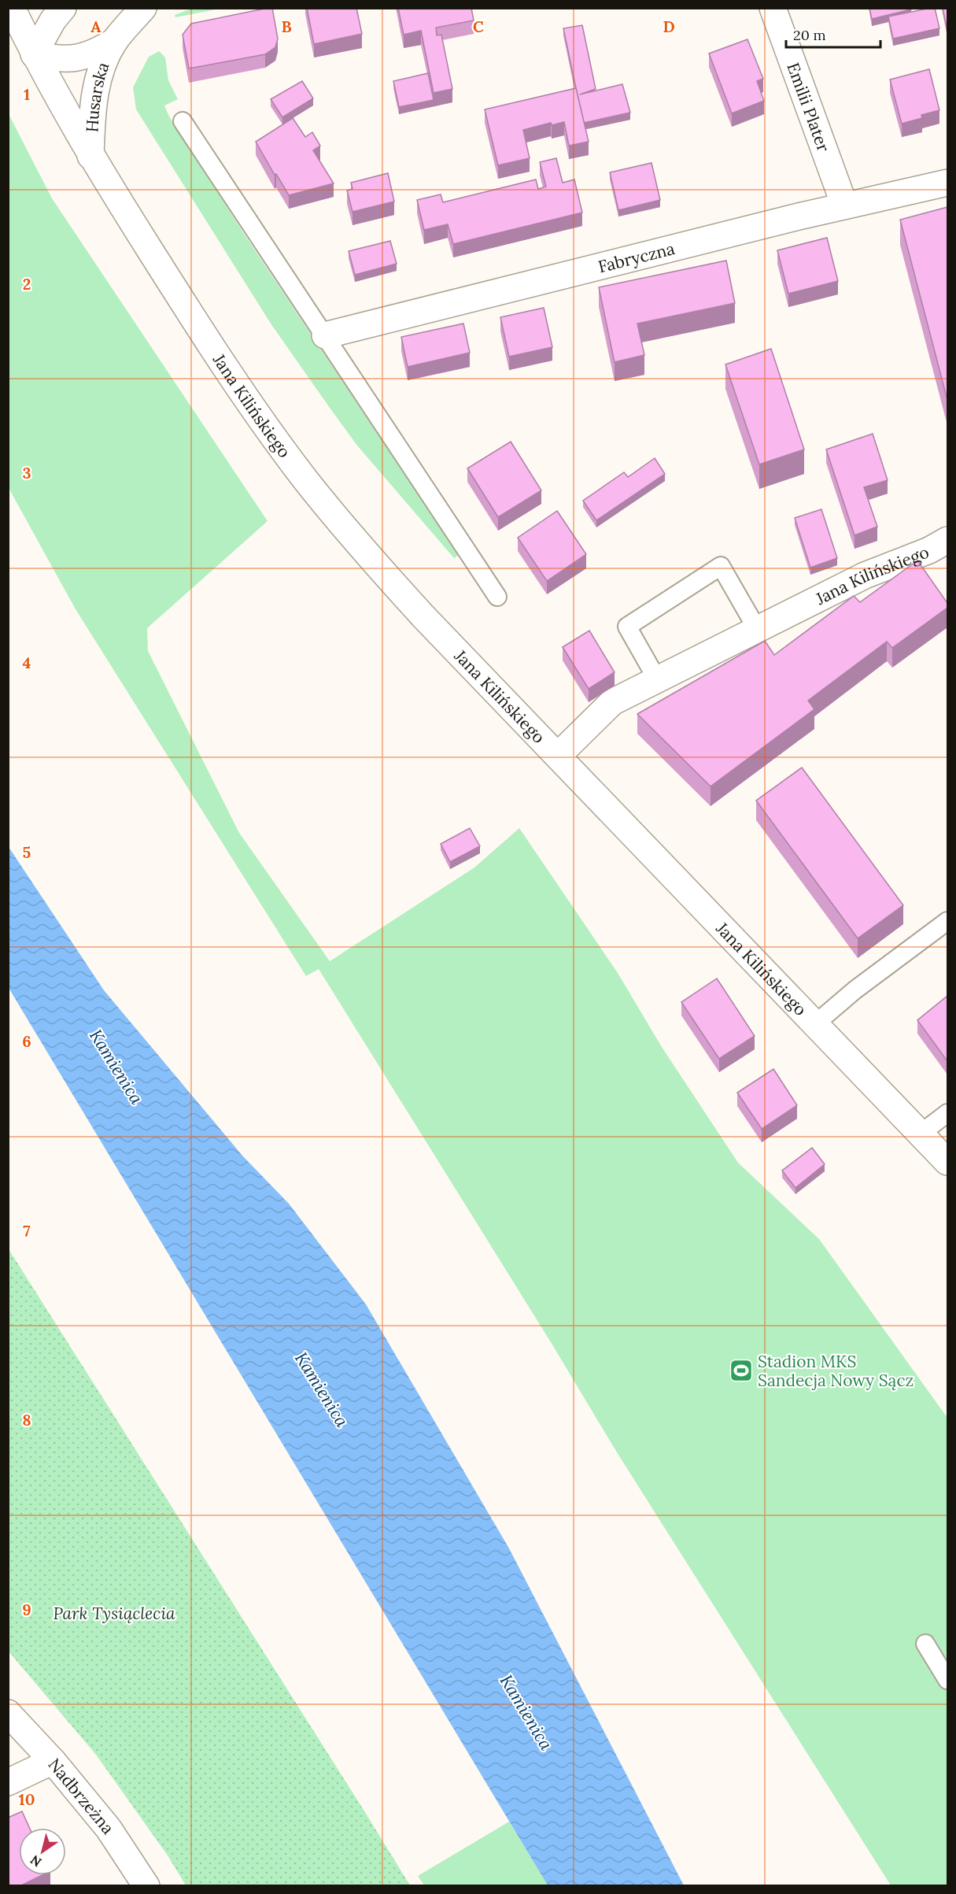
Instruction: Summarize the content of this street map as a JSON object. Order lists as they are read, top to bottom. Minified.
{"streets":{"street":["Husarska","Emilii Plater","Fabryczna","Jana Kilińskiego","Nadbrzeżna"]},"crossings":[["Husarska","Jana Kilińskiego"],["Emilii Plater","Fabryczna"]],"water":["Kamienica"],"parks":["Park Tysiąclecia"],"places":{"sports":["Stadion MKS Sandecja Nowy Sącz"]},"scale_bar":"20 m","north":"bottom left","grid":{"columns":["A","B","C","D"],"rows":["1","2","3","4","5","6","7","8","9","10"]}}
